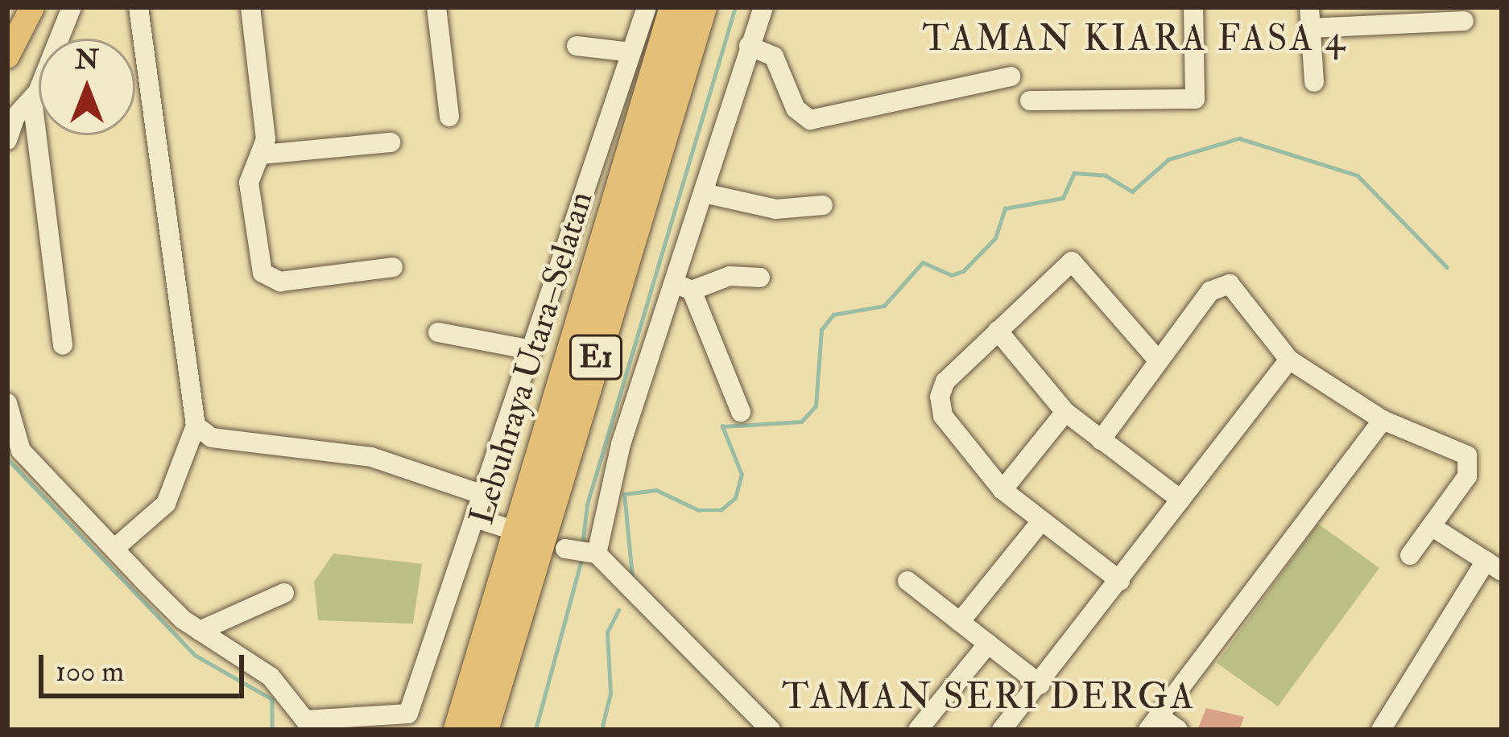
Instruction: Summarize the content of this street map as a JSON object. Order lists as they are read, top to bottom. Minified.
{"streets":{"highway":["E1","Lebuhraya Utara–Selatan"]},"districts":["TAMAN KIARA FASA 4","TAMAN SERI DERGA"],"scale_bar":"100 m","north":"top"}
